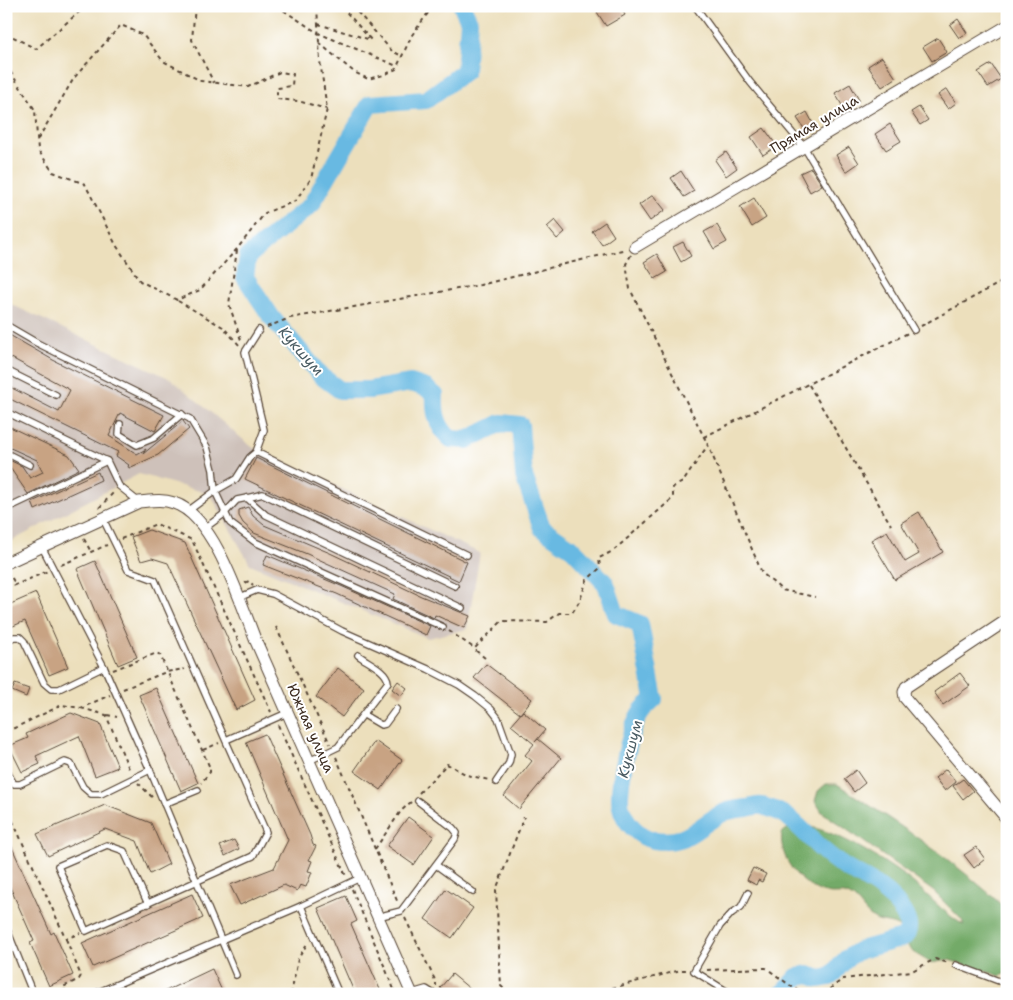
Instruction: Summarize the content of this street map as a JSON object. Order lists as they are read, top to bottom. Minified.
{"streets":{"street":["Прямая улица","Южная улица"]},"water":["Кукшум"]}
